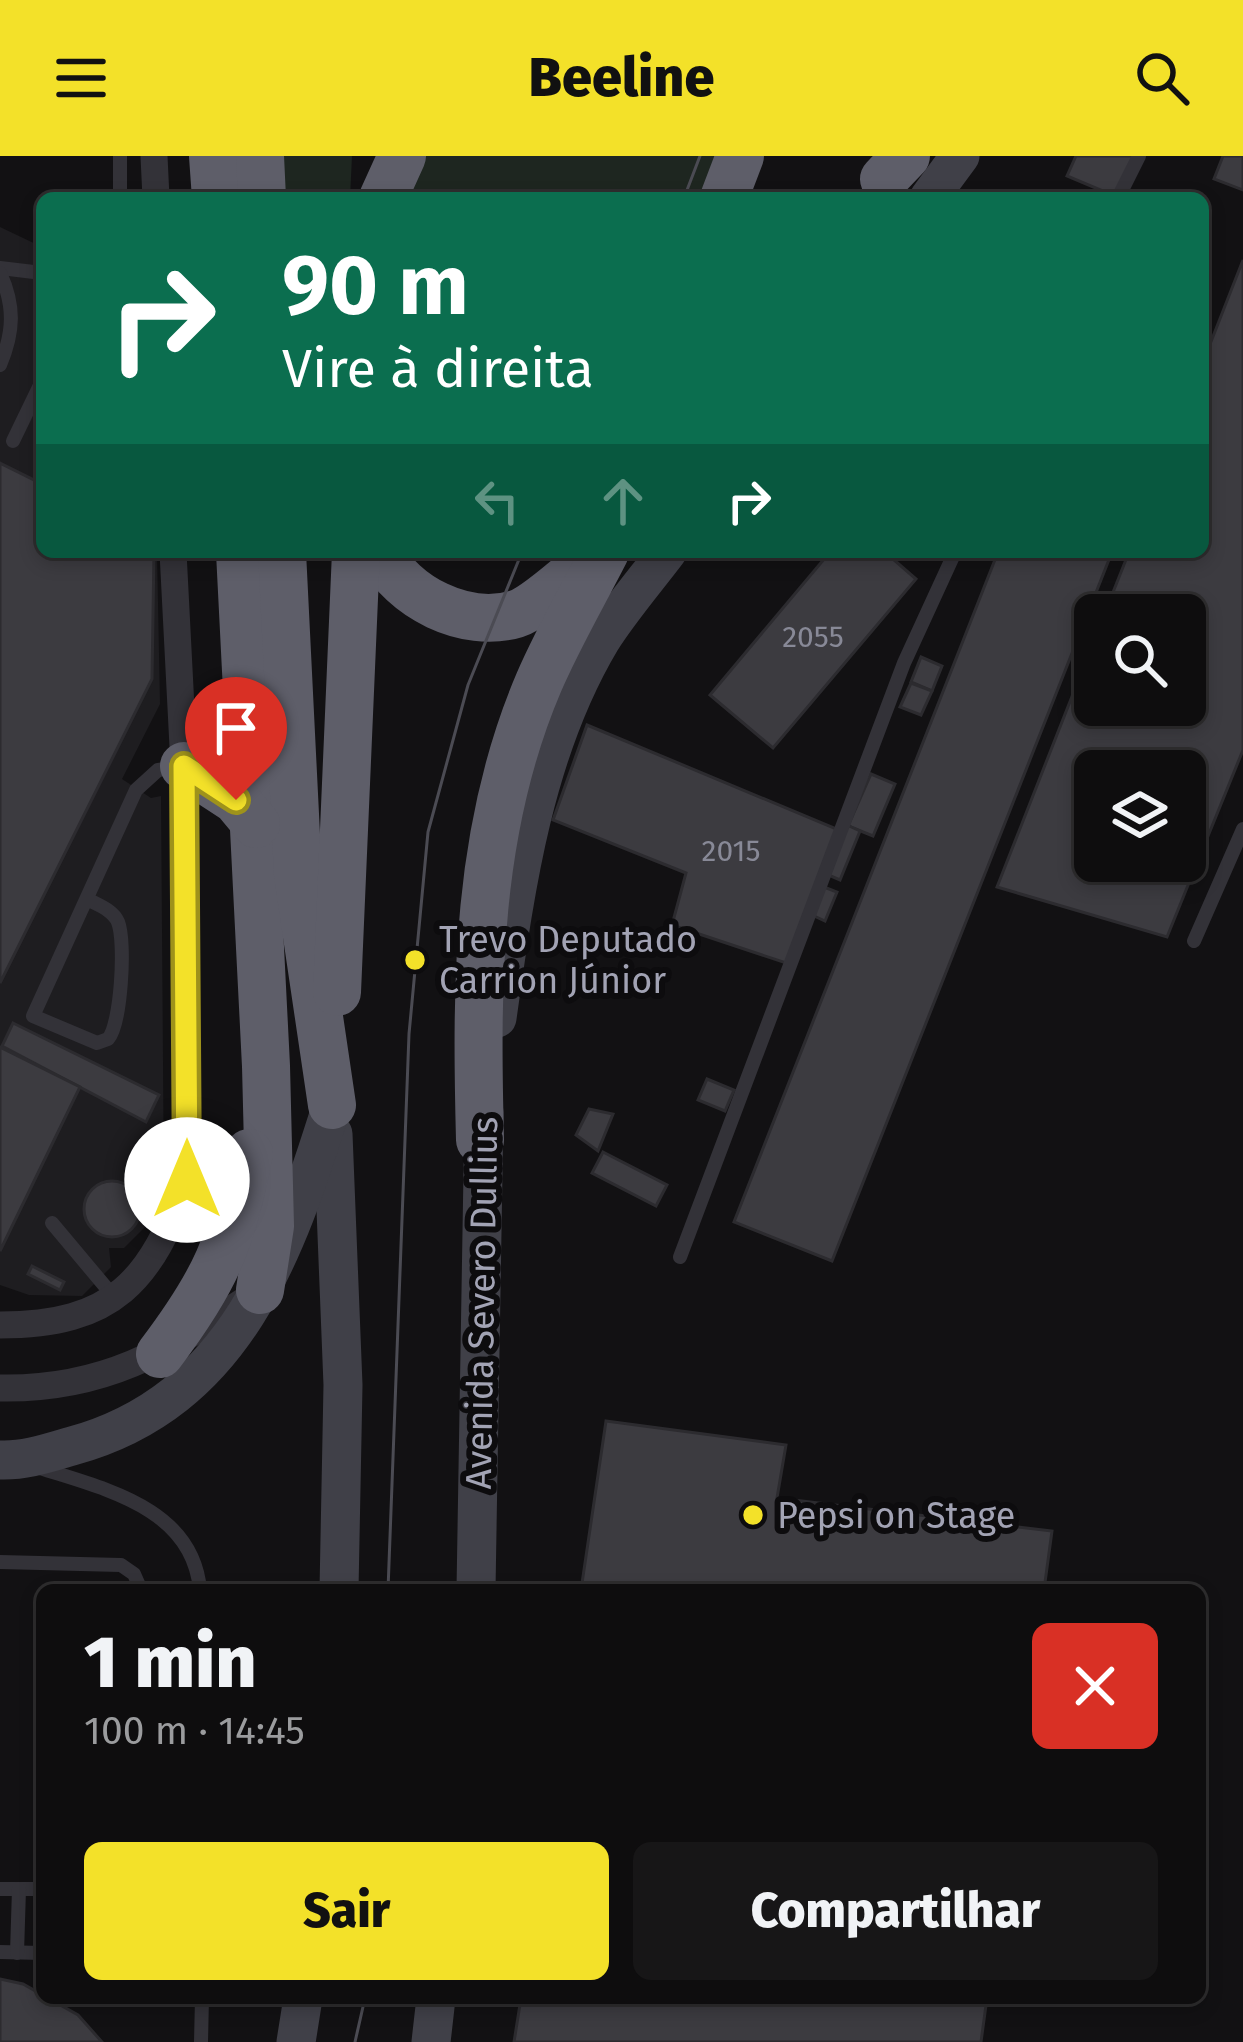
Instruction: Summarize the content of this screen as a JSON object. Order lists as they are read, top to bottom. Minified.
{"streets":{"street":["Avenida Severo Dullius"]},"places":["Trevo Deputado Carrion Júnior","Pepsi on Stage"],"house_numbers":["2055","2015"],"page":{"header":"Beeline","turn":["90 m","Vire à direita"],"heading":["1 min","100 m · 14:45"],"buttons":["Sair","Compartilhar"]}}
